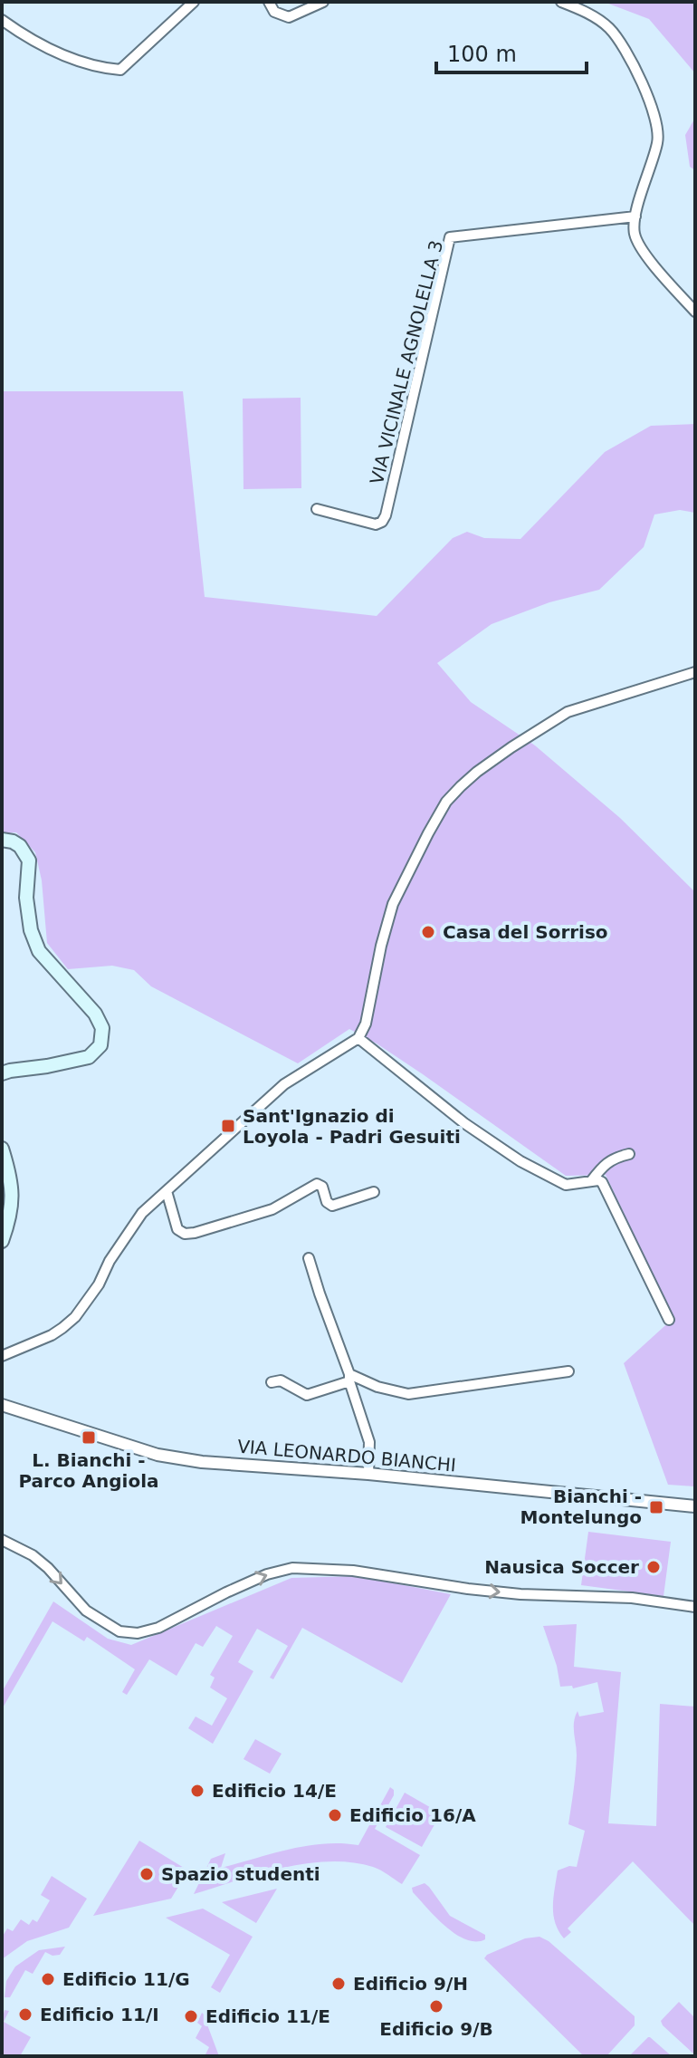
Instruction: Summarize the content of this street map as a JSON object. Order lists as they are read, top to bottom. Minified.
{"streets":{"street":["VIA VICINALE AGNOLELLA 3","VIA LEONARDO BIANCHI"]},"places":{"other":["Casa del Sorriso","Nausica Soccer","Edificio 14/E","Edificio 16/A","Spazio studenti","Edificio 11/G","Edificio 9/H","Edificio 9/B","Edificio 11/I","Edificio 11/E"],"transit":["Sant'Ignazio di Loyola - Padri Gesuiti","L. Bianchi - Parco Angiola","Bianchi - Montelungo"]},"scale_bar":"100 m"}
